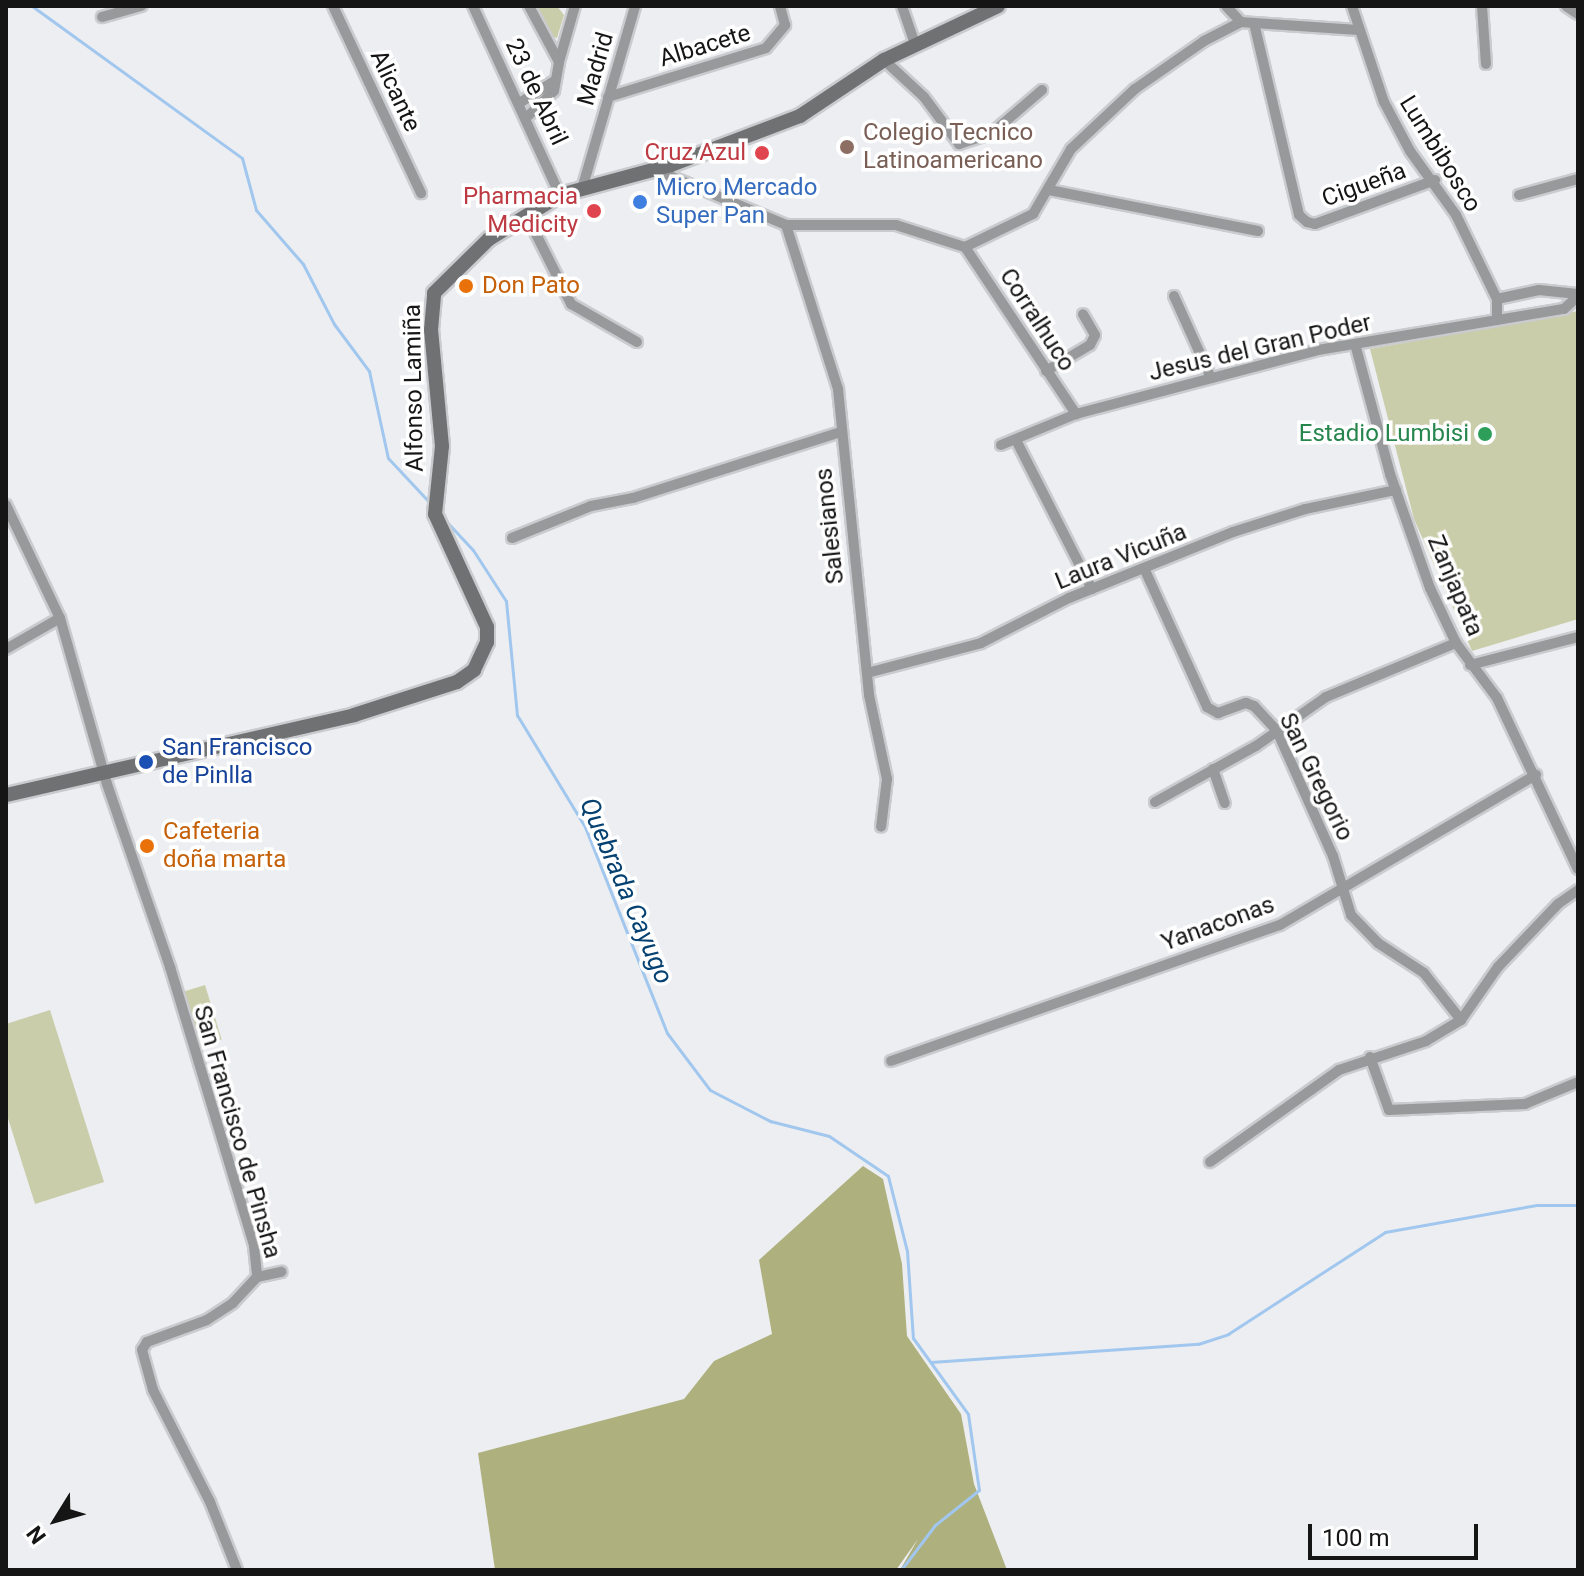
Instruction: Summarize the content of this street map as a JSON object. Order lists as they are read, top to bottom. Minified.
{"streets":{"street":["Albacete","Madrid","Alicante","23 de Abril","Lumbibosco","Cigueña","Corralhuco","Jesus del Gran Poder","Alfonso Lamiña","Salesianos","Laura Vicuña","Zanjapata","San Gregorio","Yanaconas","San Francisco de Pinsha"]},"crossings":[["Albacete","Madrid"],["Madrid","Alfonso Lamiña"],["23 de Abril","Alfonso Lamiña"],["Lumbibosco","Cigueña"],["Lumbibosco","Jesus del Gran Poder"],["Corralhuco","Jesus del Gran Poder"],["Jesus del Gran Poder","Zanjapata"],["Alfonso Lamiña","San Francisco de Pinsha"],["Salesianos","Laura Vicuña"],["Laura Vicuña","Zanjapata"],["Laura Vicuña","San Gregorio"],["Zanjapata","Yanaconas"],["San Gregorio","Yanaconas"]],"water":["Quebrada Cayugo"],"places":["Colegio Tecnico Latinoamericano","Cruz Azul","Micro Mercado Super Pan","Pharmacia Medicity","Don Pato","Estadio Lumbisi","San Francisco de Pinlla","Cafeteria doña marta"],"scale_bar":"100 m","north":"bottom left"}
